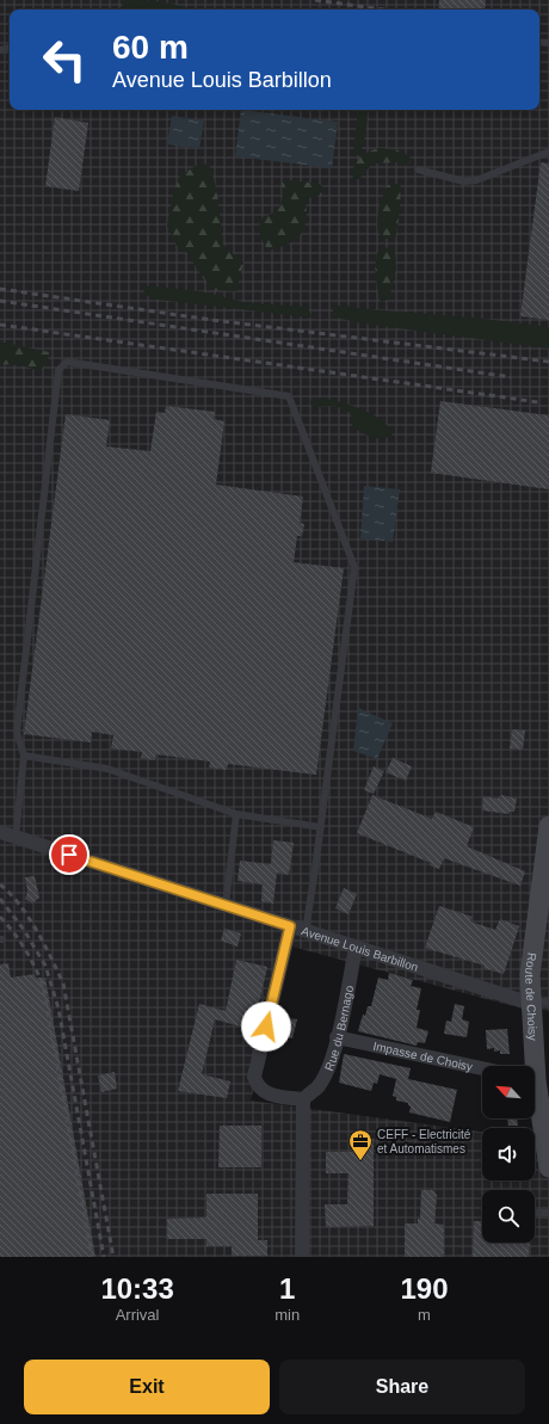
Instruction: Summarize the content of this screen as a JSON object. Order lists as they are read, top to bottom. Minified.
{"streets":{"street":["Avenue Louis Barbillon","Route de Choisy","Rue du Bernago","Impasse de Choisy"]},"crossings":[["Avenue Louis Barbillon","Route de Choisy"],["Avenue Louis Barbillon","Rue du Bernago"],["Rue du Bernago","Impasse de Choisy"]],"places":{"office":["CEFF - Electricité et Automatismes"]},"north":"top left","page":{"turn":["60 m","Avenue Louis Barbillon"],"eta":["10:33","Arrival","1","min","190","m"],"buttons":["Exit","Share"]}}
